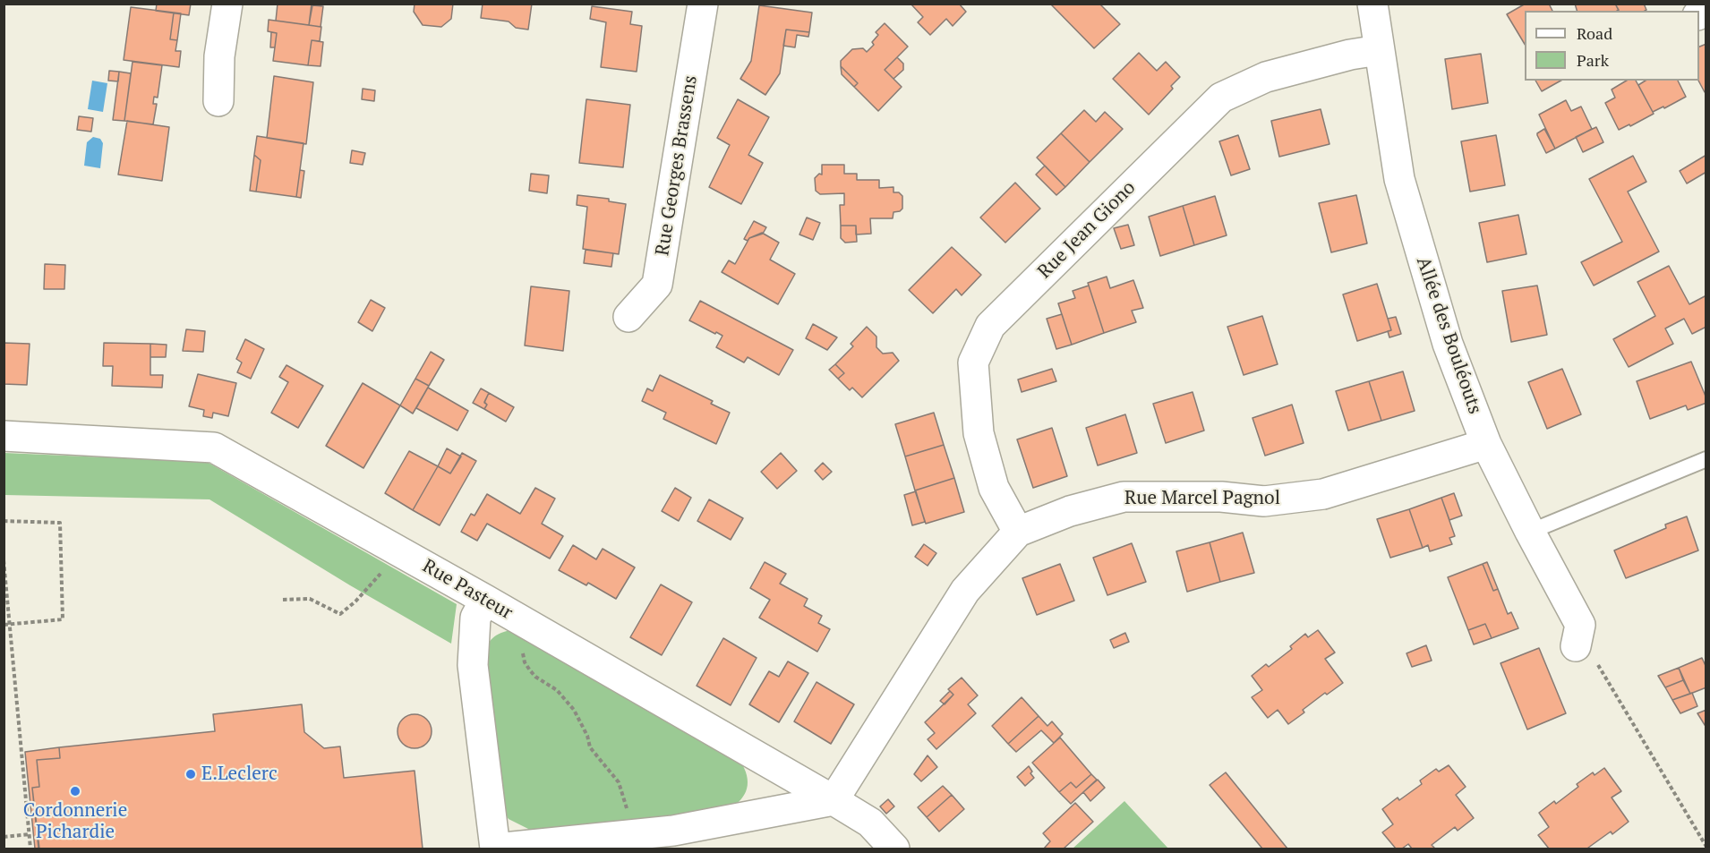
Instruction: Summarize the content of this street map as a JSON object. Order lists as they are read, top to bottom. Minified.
{"streets":{"street":["Rue Georges Brassens","Rue Jean Giono","Allée des Bouléouts","Rue Marcel Pagnol","Rue Pasteur"]},"crossings":[["Rue Jean Giono","Allée des Bouléouts"],["Rue Jean Giono","Rue Marcel Pagnol"],["Allée des Bouléouts","Rue Marcel Pagnol"],["Rue Marcel Pagnol","Rue Pasteur"]],"places":["E.Leclerc","Cordonnerie Pichardie"],"legend":["Road","Park"]}
